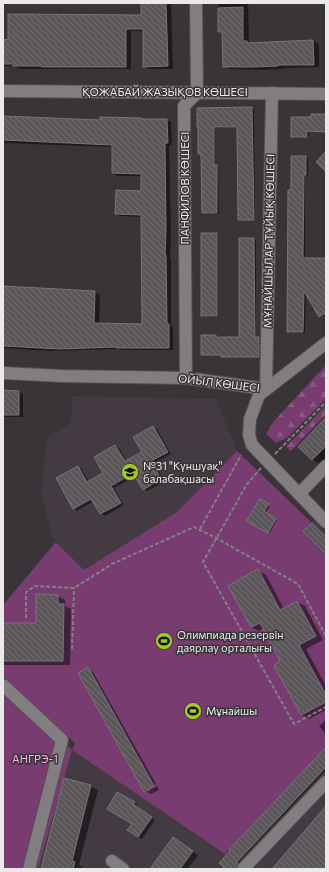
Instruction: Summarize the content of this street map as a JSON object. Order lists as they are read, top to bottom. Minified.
{"streets":{"street":["ҚОЖАБАЙ ЖАЗЫҚОВ КӨШЕСІ","ПАНФИЛОВ КӨШЕСІ","МҰНАЙШЫЛАР ТҰЙЫҚ КӨШЕСІ","ОЙЫЛ КӨШЕСІ"]},"crossings":[["ҚОЖАБАЙ ЖАЗЫҚОВ КӨШЕСІ","ПАНФИЛОВ КӨШЕСІ"],["ҚОЖАБАЙ ЖАЗЫҚОВ КӨШЕСІ","МҰНАЙШЫЛАР ТҰЙЫҚ КӨШЕСІ"],["ПАНФИЛОВ КӨШЕСІ","ОЙЫЛ КӨШЕСІ"],["МҰНАЙШЫЛАР ТҰЙЫҚ КӨШЕСІ","ОЙЫЛ КӨШЕСІ"]],"parks":["АНГРЭ-1"],"places":{"school or university":["№31 \"Күншуақ\" балабақшасы"],"sports":["Олимпиада резервін даярлау орталығы","Мұнайшы"]}}
